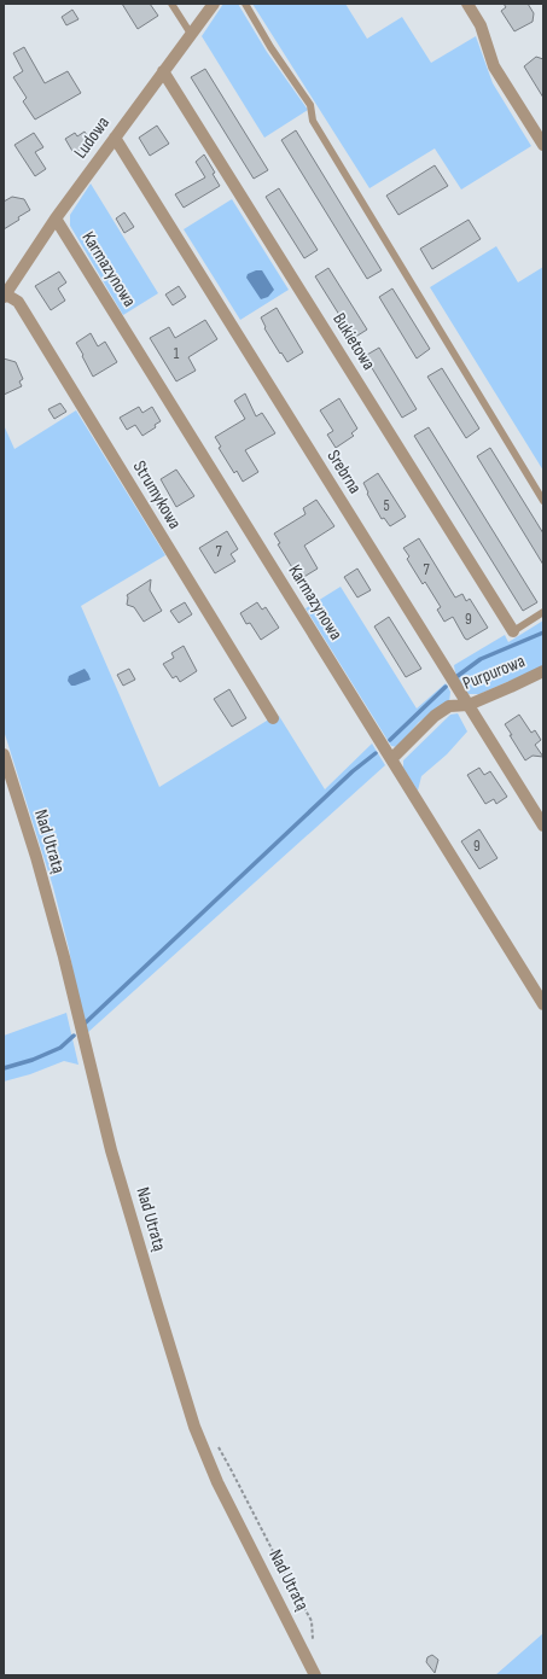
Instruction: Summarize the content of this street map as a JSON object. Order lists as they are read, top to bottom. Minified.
{"streets":{"street":["Ludowa","Karmazynowa","Bukietowa","Srebrna","Strumykowa","Purpurowa","Nad Utratą"]},"crossings":[["Ludowa","Karmazynowa"],["Ludowa","Bukietowa"],["Ludowa","Srebrna"],["Ludowa","Strumykowa"],["Karmazynowa","Purpurowa"],["Srebrna","Purpurowa"]],"house_numbers":["1","5","7","7","9","9"]}
